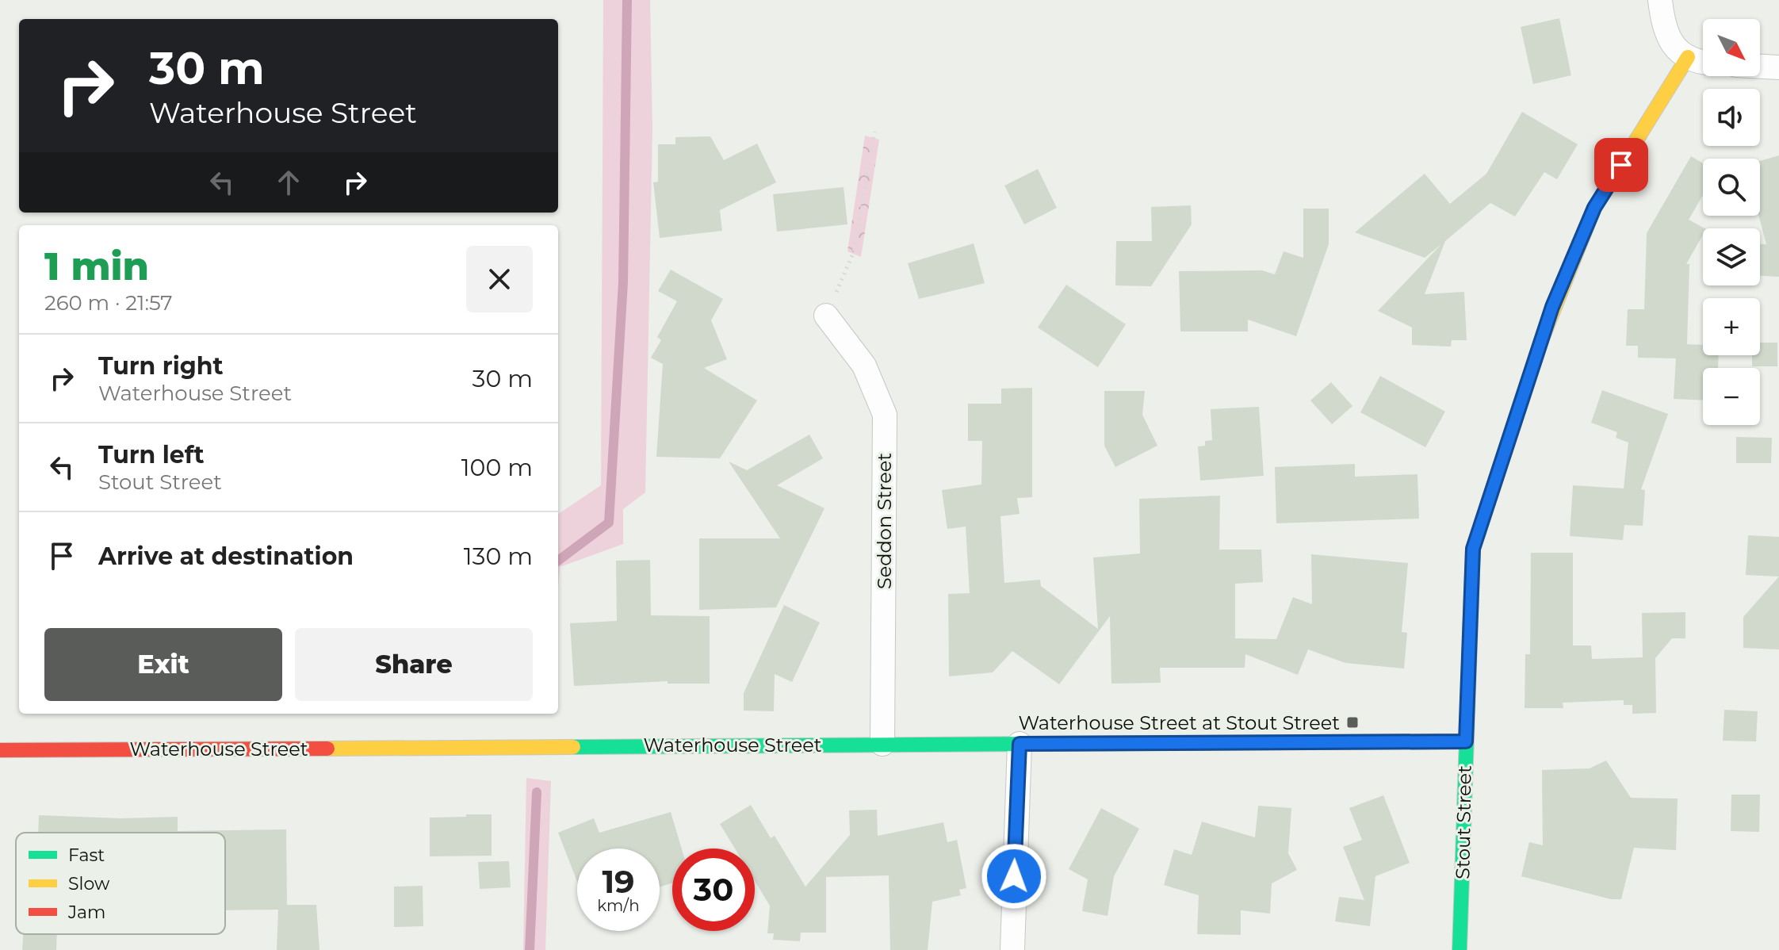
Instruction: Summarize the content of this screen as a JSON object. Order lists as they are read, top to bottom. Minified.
{"streets":{"street":["Seddon Street","Waterhouse Street","Stout Street"]},"crossings":[["Seddon Street","Waterhouse Street"],["Waterhouse Street","Stout Street"]],"places":{"transit":["Waterhouse Street at Stout Street"]},"legend":["Fast","Slow","Jam"],"north":"bottom right","page":{"map_buttons":["+","−"],"turn":["30 m","Waterhouse Street"],"heading":["1 min","260 m · 21:57"],"list":[{"name":"Turn right","note":"Waterhouse Street","value":"30 m"},{"name":"Turn left","note":"Stout Street","value":"100 m"},{"name":"Arrive at destination","value":"130 m"}],"buttons":["Exit","Share"],"speed":"19 km/h","limit":"30"}}
